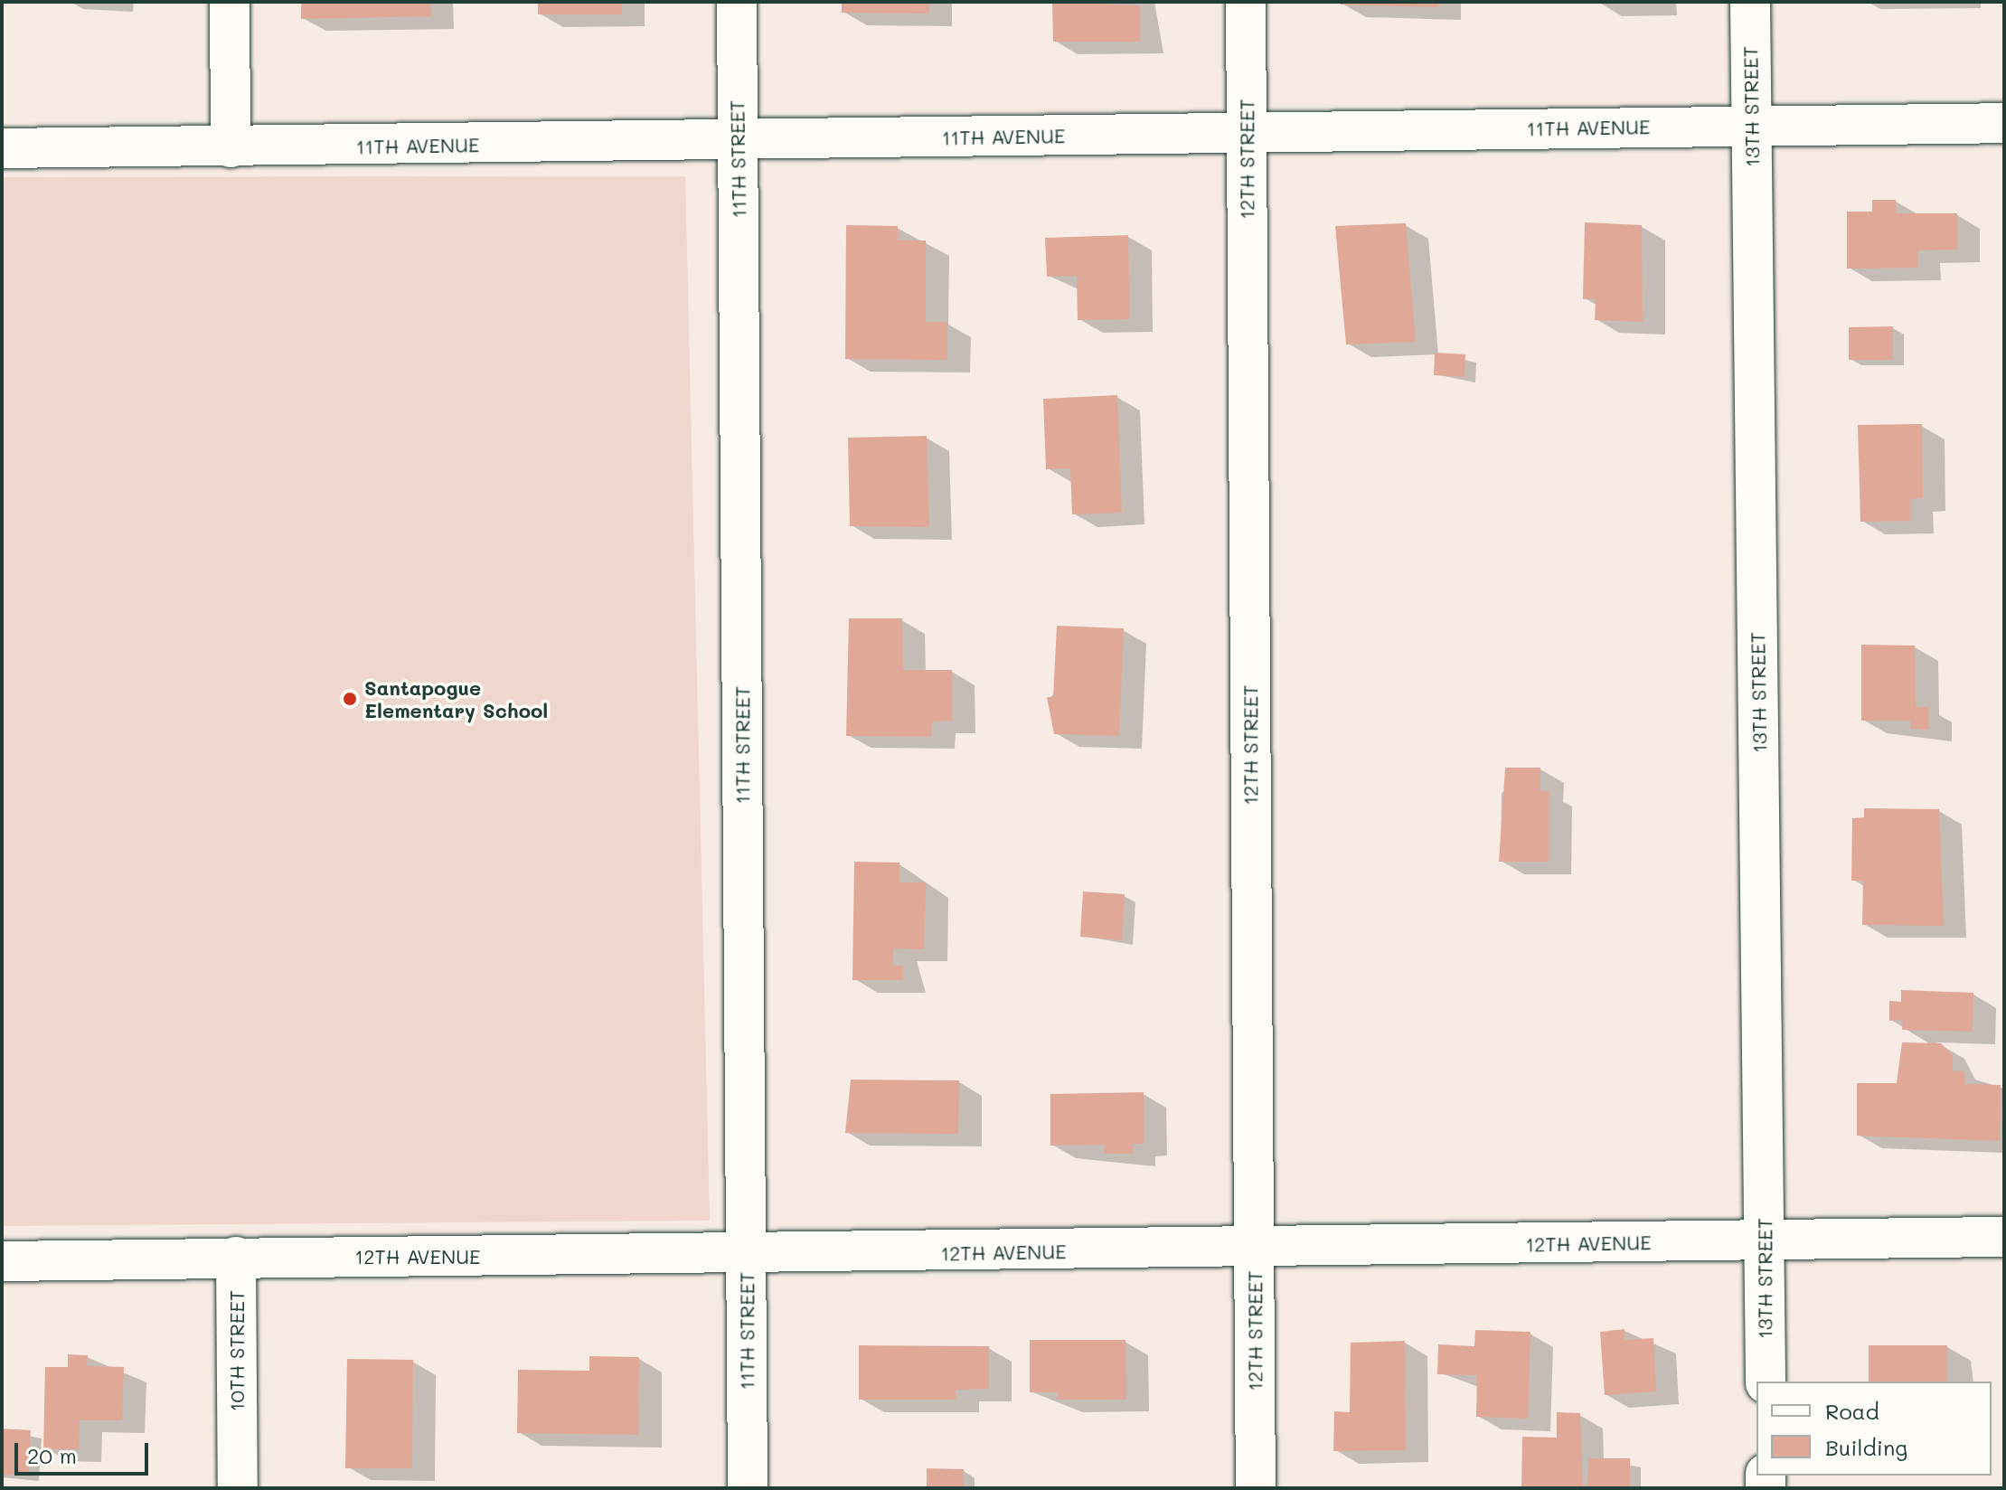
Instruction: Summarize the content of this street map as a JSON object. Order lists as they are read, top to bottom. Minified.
{"streets":{"street":["13TH STREET","11TH AVENUE","11TH STREET","12TH STREET","12TH AVENUE","10TH STREET"]},"crossings":[["13TH STREET","11TH AVENUE"],["13TH STREET","12TH AVENUE"],["11TH AVENUE","11TH STREET"],["11TH AVENUE","12TH STREET"],["11TH STREET","12TH AVENUE"],["12TH STREET","12TH AVENUE"],["12TH AVENUE","10TH STREET"]],"places":["Santapogue Elementary School"],"legend":["Road","Building"],"scale_bar":"20 m"}
